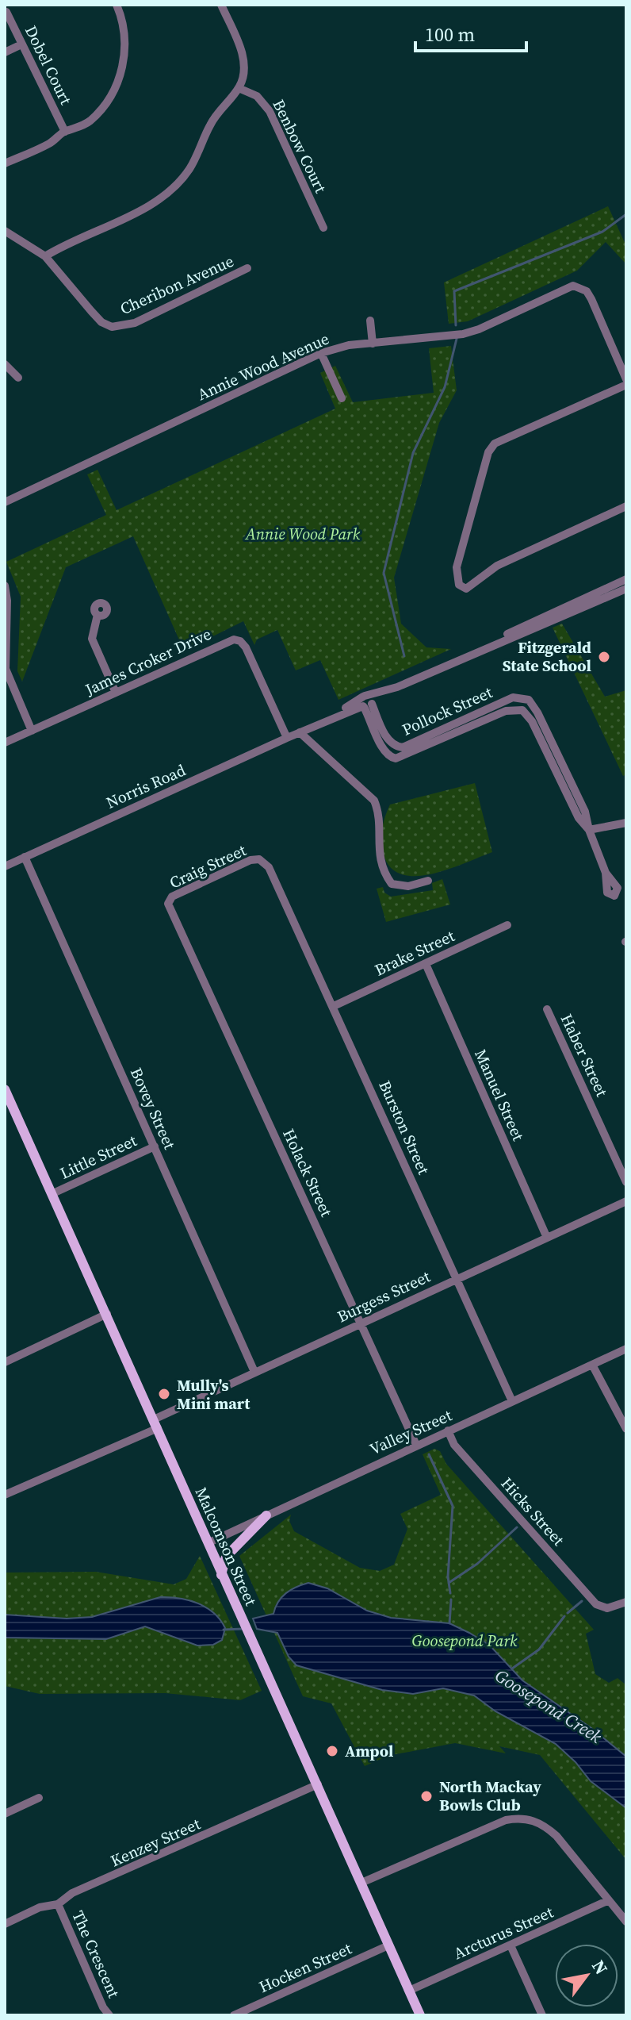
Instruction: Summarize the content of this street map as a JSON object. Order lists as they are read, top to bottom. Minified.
{"streets":{"main road":["Malcomson Street"],"street":["Dobel Court","Benbow Court","Cheribon Avenue","Annie Wood Avenue","James Croker Drive","Pollock Street","Norris Road","Craig Street","Brake Street","Haber Street","Manuel Street","Bovey Street","Burston Street","Little Street","Holack Street","Burgess Street","Valley Street","Hicks Street","Kenzey Street","Arcturus Street","The Crescent","Hocken Street"]},"crossings":[["James Croker Drive","Norris Road"],["Pollock Street","Norris Road"],["Norris Road","Bovey Street"],["Craig Street","Burston Street"],["Craig Street","Holack Street"],["Brake Street","Manuel Street"],["Brake Street","Burston Street"],["Manuel Street","Burgess Street"],["Bovey Street","Little Street"],["Bovey Street","Burgess Street"],["Burston Street","Burgess Street"],["Burston Street","Valley Street"],["Little Street","Malcomson Street"],["Holack Street","Burgess Street"],["Holack Street","Valley Street"],["Burgess Street","Malcomson Street"],["Valley Street","Hicks Street"],["Valley Street","Malcomson Street"],["Malcomson Street","Kenzey Street"],["Malcomson Street","Arcturus Street"],["Malcomson Street","Hocken Street"],["Kenzey Street","The Crescent"]],"water":["Goosepond Creek"],"parks":["Annie Wood Park","Goosepond Park"],"places":["Fitzgerald State School","Mully's Mini mart","Ampol","North Mackay Bowls Club"],"scale_bar":"100 m","north":"top right"}
